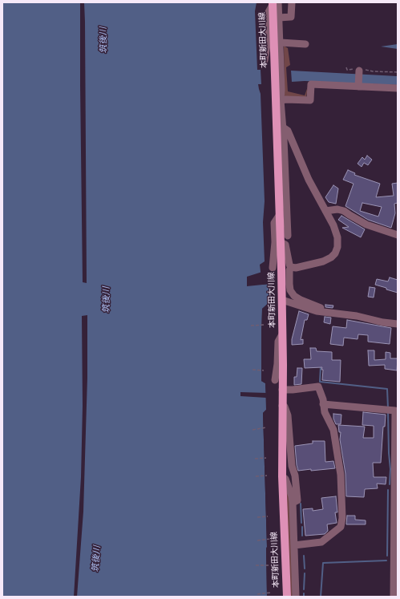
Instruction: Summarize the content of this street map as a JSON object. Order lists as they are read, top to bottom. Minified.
{"streets":{"main road":["本町新田大川線"]},"water":["筑後川"]}
